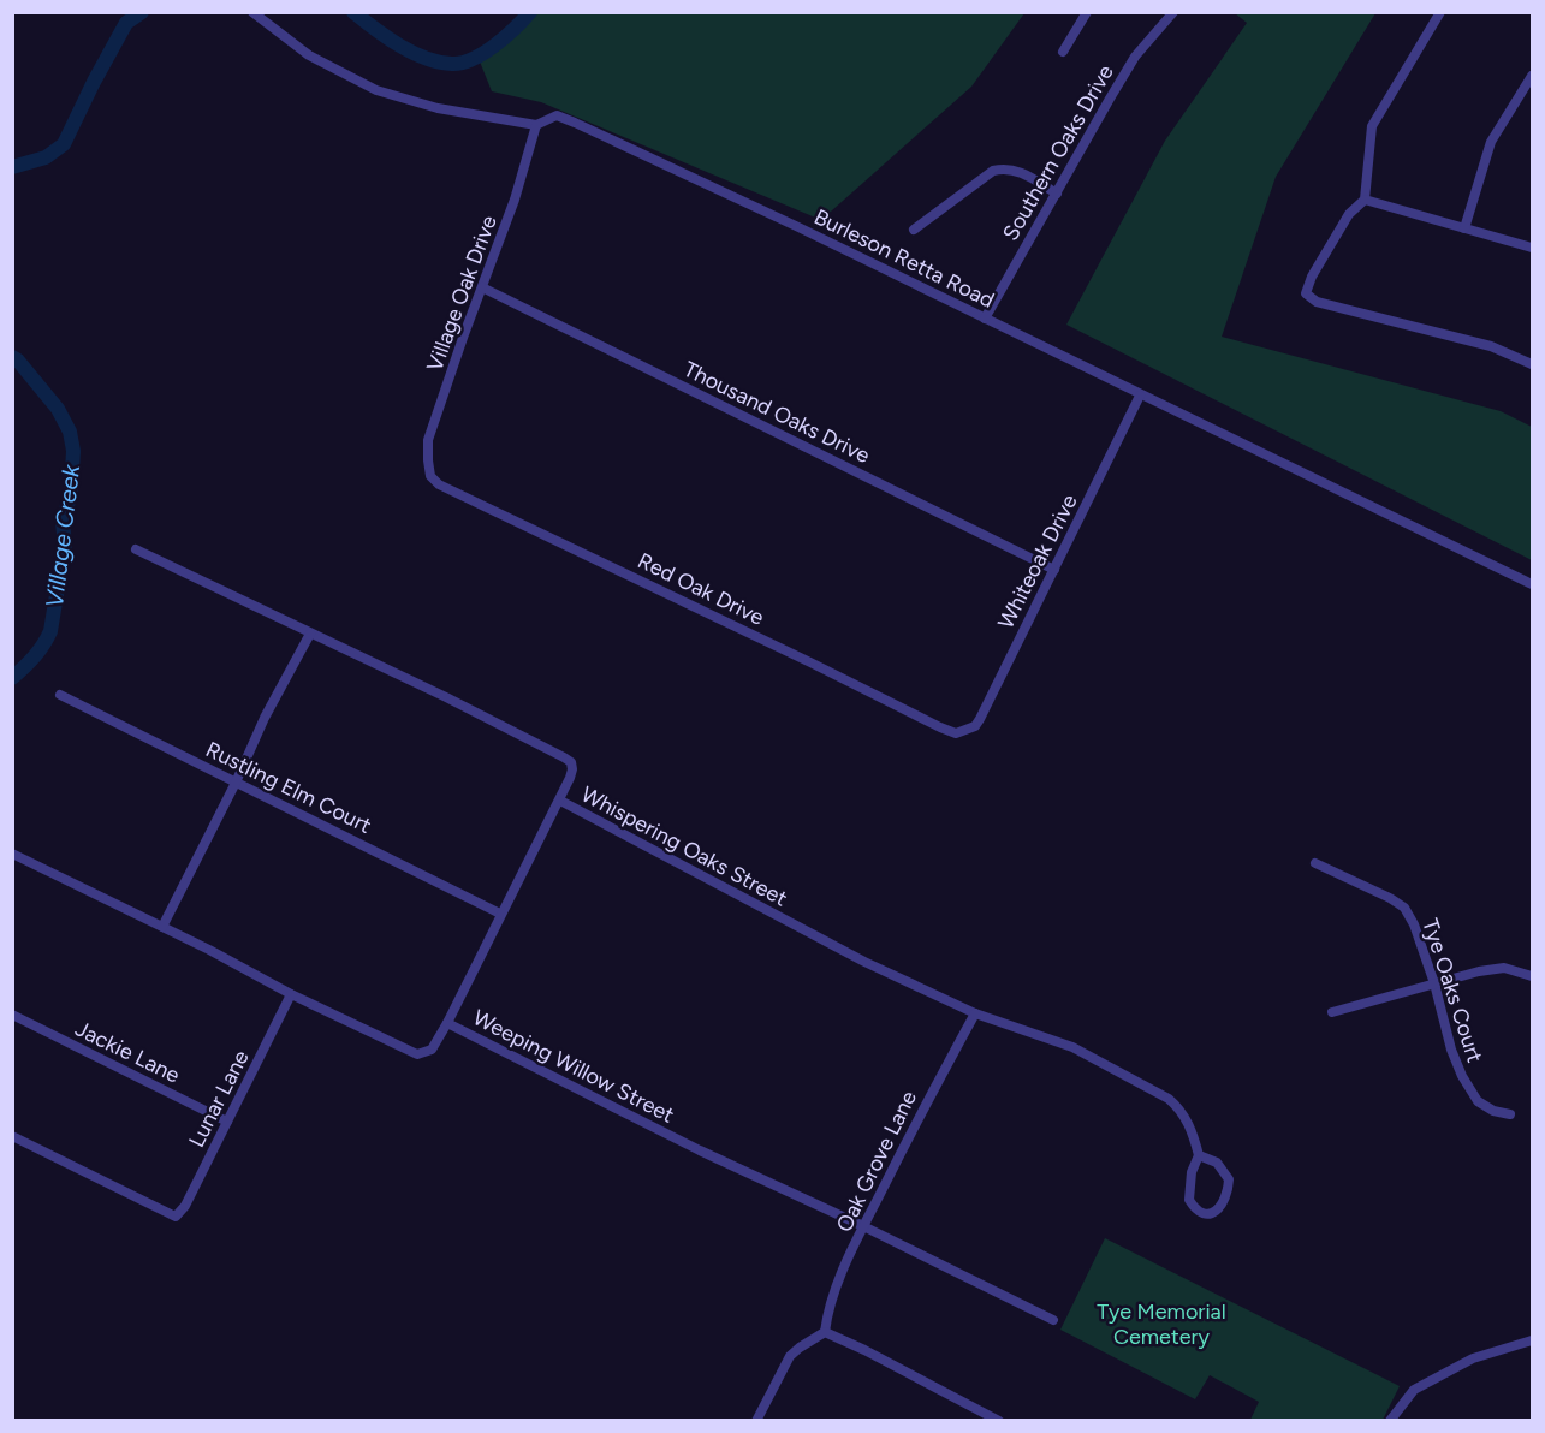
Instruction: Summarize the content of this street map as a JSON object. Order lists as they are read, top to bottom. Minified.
{"streets":{"street":["Southern Oaks Drive","Burleson Retta Road","Village Oak Drive","Thousand Oaks Drive","Whiteoak Drive","Red Oak Drive","Rustling Elm Court","Whispering Oaks Street","Tye Oaks Court","Jackie Lane","Weeping Willow Street","Lunar Lane","Oak Grove Lane"]},"crossings":[["Southern Oaks Drive","Burleson Retta Road"],["Burleson Retta Road","Village Oak Drive"],["Burleson Retta Road","Whiteoak Drive"],["Village Oak Drive","Thousand Oaks Drive"],["Village Oak Drive","Red Oak Drive"],["Thousand Oaks Drive","Whiteoak Drive"],["Whiteoak Drive","Red Oak Drive"],["Whispering Oaks Street","Oak Grove Lane"],["Jackie Lane","Lunar Lane"],["Weeping Willow Street","Lunar Lane"],["Weeping Willow Street","Oak Grove Lane"]],"water":["Village Creek"],"parks":["Tye Memorial Cemetery"]}
